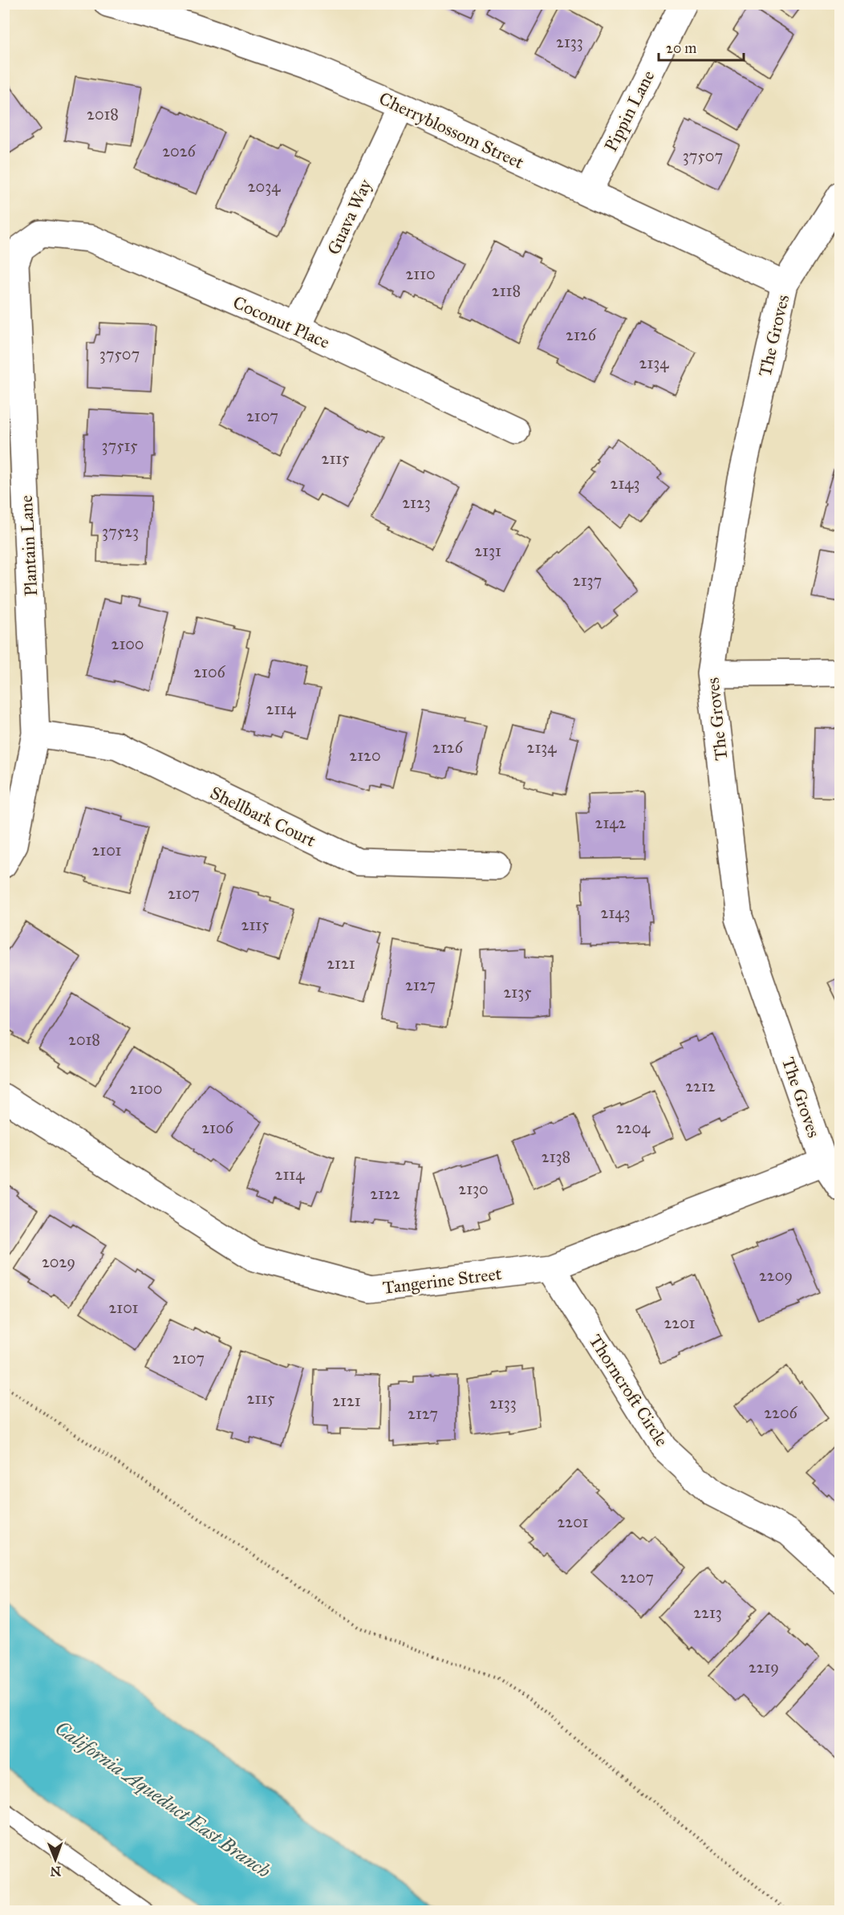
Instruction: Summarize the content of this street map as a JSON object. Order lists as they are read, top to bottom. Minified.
{"streets":{"street":["Pippin Lane","Cherryblossom Street","Guava Way","Coconut Place","The Groves","Plantain Lane","Shellbark Court","Tangerine Street","Thorncroft Circle"]},"crossings":[["Pippin Lane","Cherryblossom Street"],["Cherryblossom Street","Guava Way"],["Cherryblossom Street","The Groves"],["Guava Way","Coconut Place"],["Coconut Place","Plantain Lane"],["The Groves","Tangerine Street"],["Plantain Lane","Shellbark Court"],["Tangerine Street","Thorncroft Circle"]],"water":["California Aqueduct East Branch"],"house_numbers":["2133","2018","2026","37507","2034","2110","2118","2126","37507","2134","2107","37515","2115","2143","2123","37523","2131","2137","2100","2106","2114","2126","2134","2120","2142","2101","2107","2143","2115","2121","2127","2135","2018","2212","2100","2106","2204","2138","2114","2130","2122","2029","2209","2101","2201","2107","2115","2121","2133","2206","2127","2201","2207","2213","2219"],"scale_bar":"20 m","north":"bottom"}
